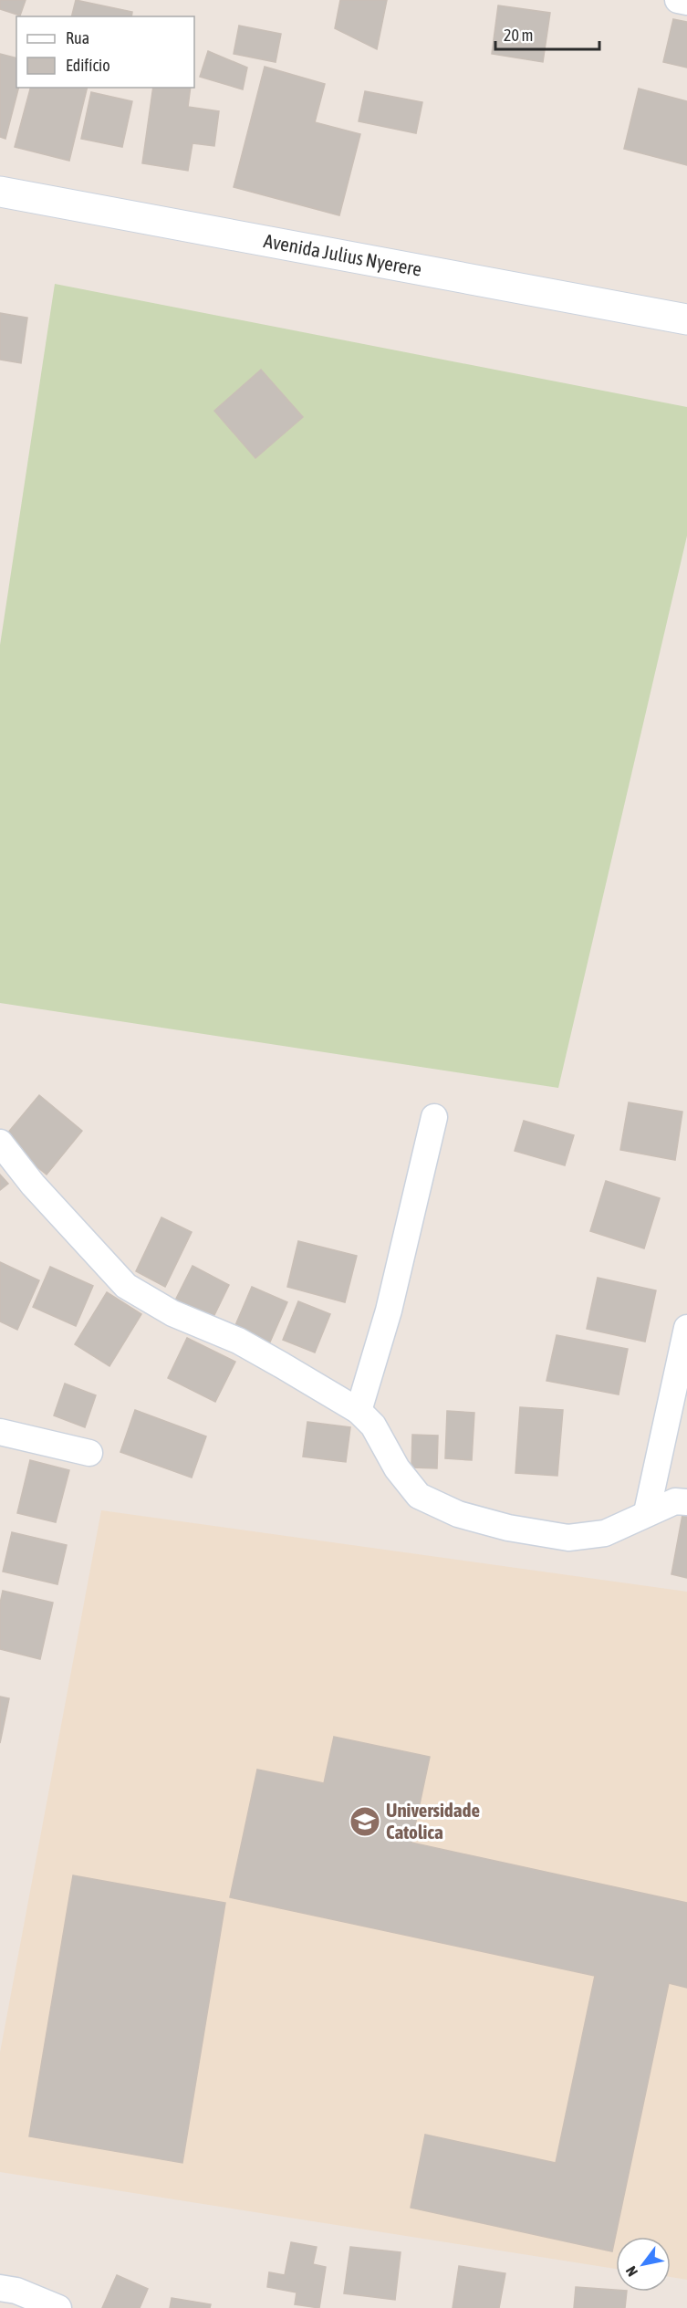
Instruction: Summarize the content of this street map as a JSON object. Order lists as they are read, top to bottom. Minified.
{"streets":{"street":["Avenida Julius Nyerere"]},"places":{"school or university":["Universidade Catolica"]},"legend":["Rua","Edifício"],"scale_bar":"20 m","north":"bottom left"}
